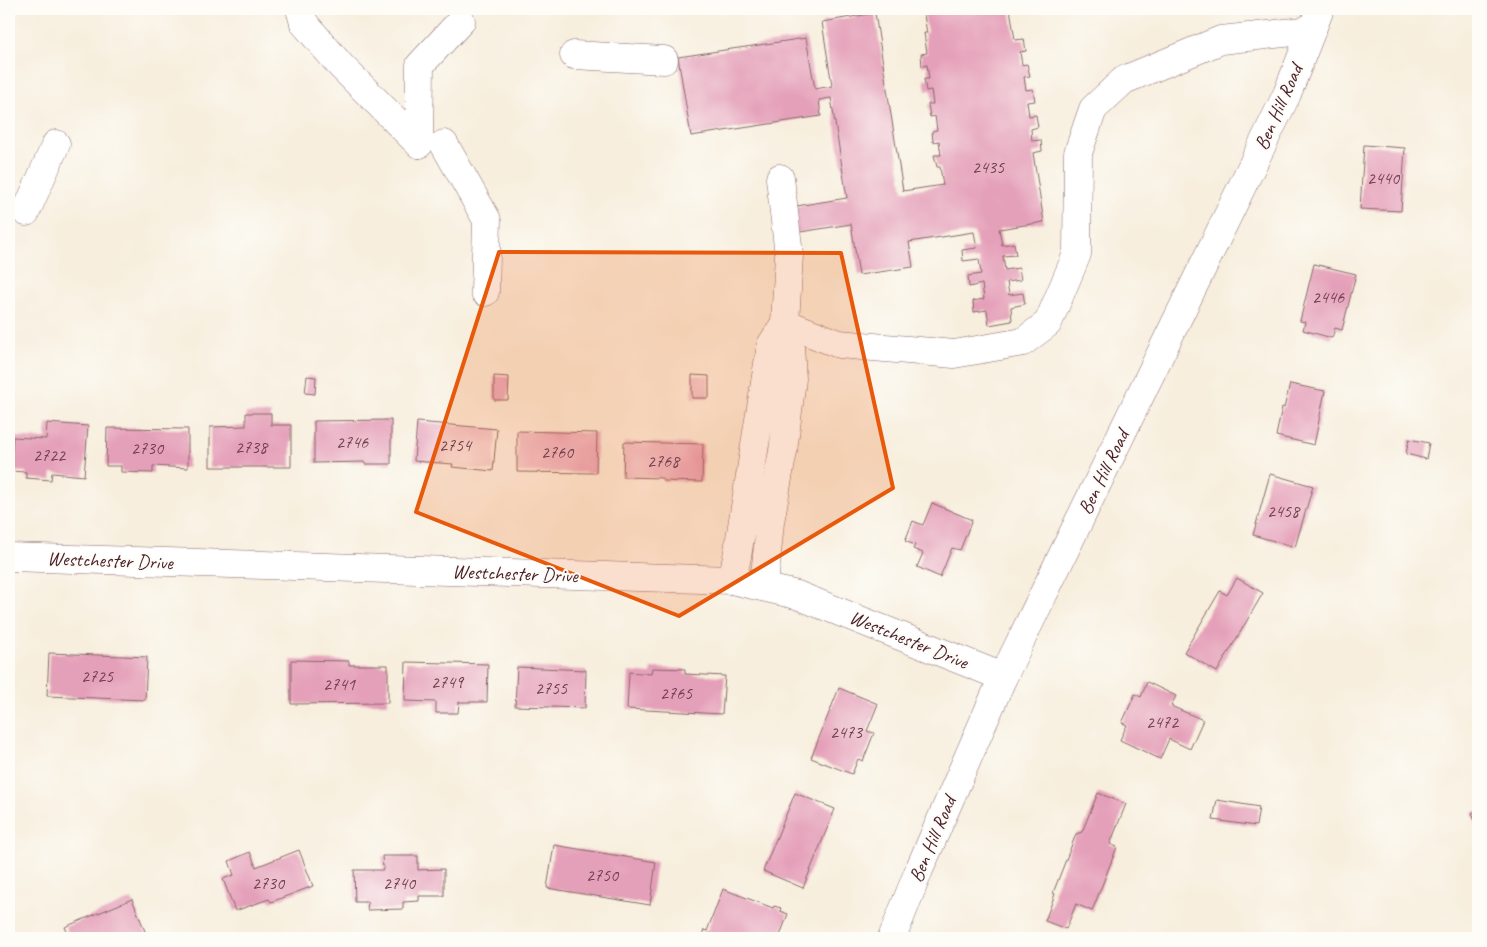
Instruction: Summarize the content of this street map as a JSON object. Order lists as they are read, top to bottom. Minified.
{"streets":{"street":["Ben Hill Road","Westchester Drive"]},"crossings":[["Ben Hill Road","Westchester Drive"]],"house_numbers":["2435","2440","2446","2746","2754","2738","2730","2760","2722","2768","2458","2725","2749","2741","2755","2765","2472","2473","2750","2730","2740"]}
